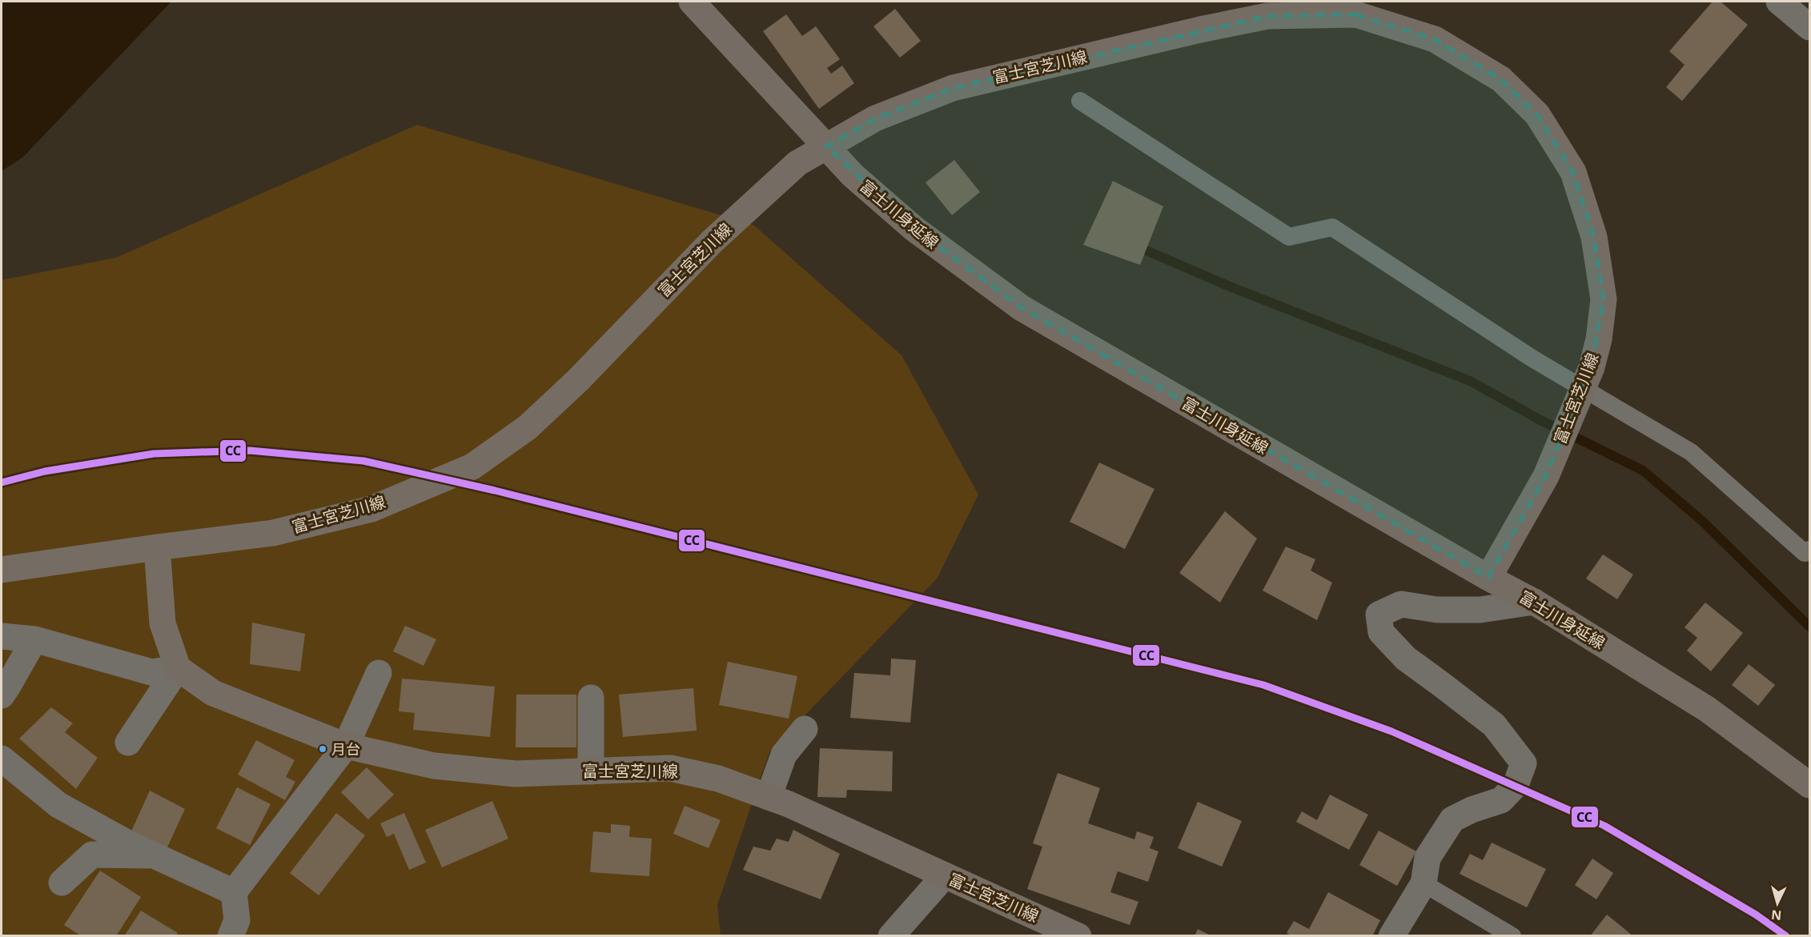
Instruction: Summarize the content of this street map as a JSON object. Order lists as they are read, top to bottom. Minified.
{"streets":{"main road":["富士宮芝川線","富士川身延線"]},"crossings":[["富士宮芝川線","富士川身延線"]],"places":["月台"],"lines":["transit line CC"],"north":"bottom"}
